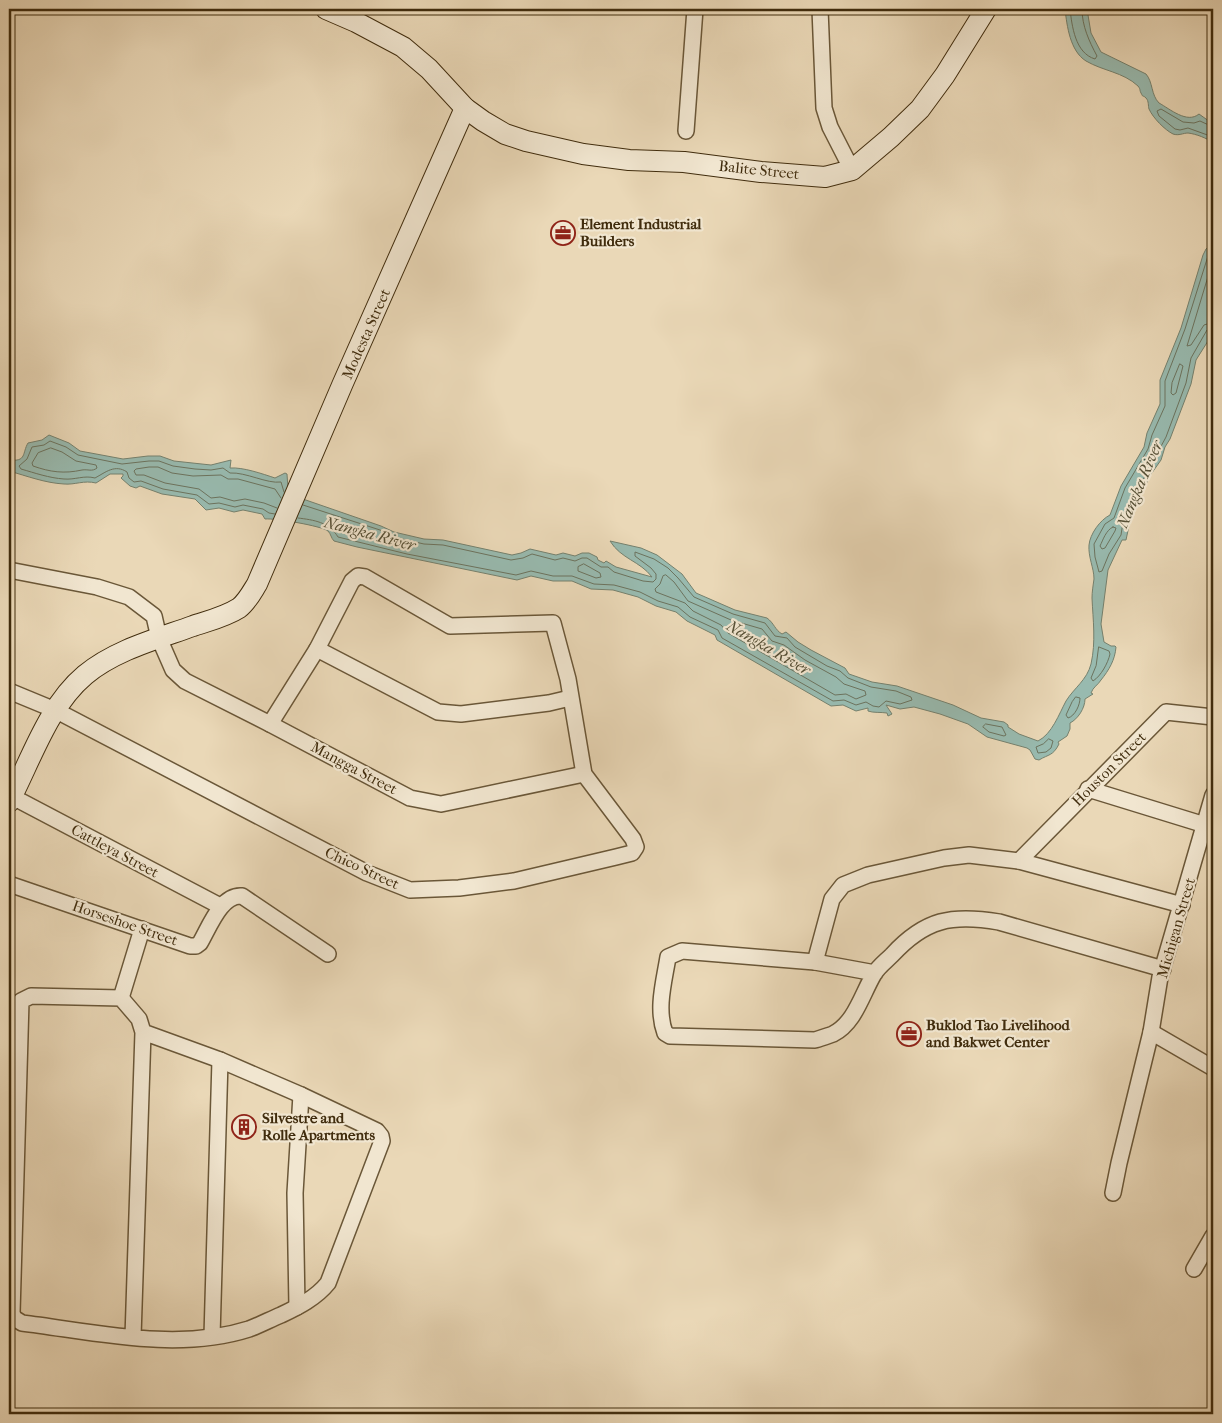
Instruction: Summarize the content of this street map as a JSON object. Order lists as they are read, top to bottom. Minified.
{"streets":{"main road":["Balite Street","Modesta Street"],"street":["Mangga Street","Houston Street","Cattleya Street","Chico Street","Horseshoe Street","Michigan Street"]},"crossings":[["Balite Street","Modesta Street"],["Modesta Street","Mangga Street"],["Modesta Street","Cattleya Street"],["Modesta Street","Chico Street"],["Mangga Street","Chico Street"],["Cattleya Street","Horseshoe Street"]],"water":["Nangka River"],"places":{"office":["Element Industrial Builders","Buklod Tao Livelihood and Bakwet Center"],"building":["Silvestre and Rolle Apartments"]}}
